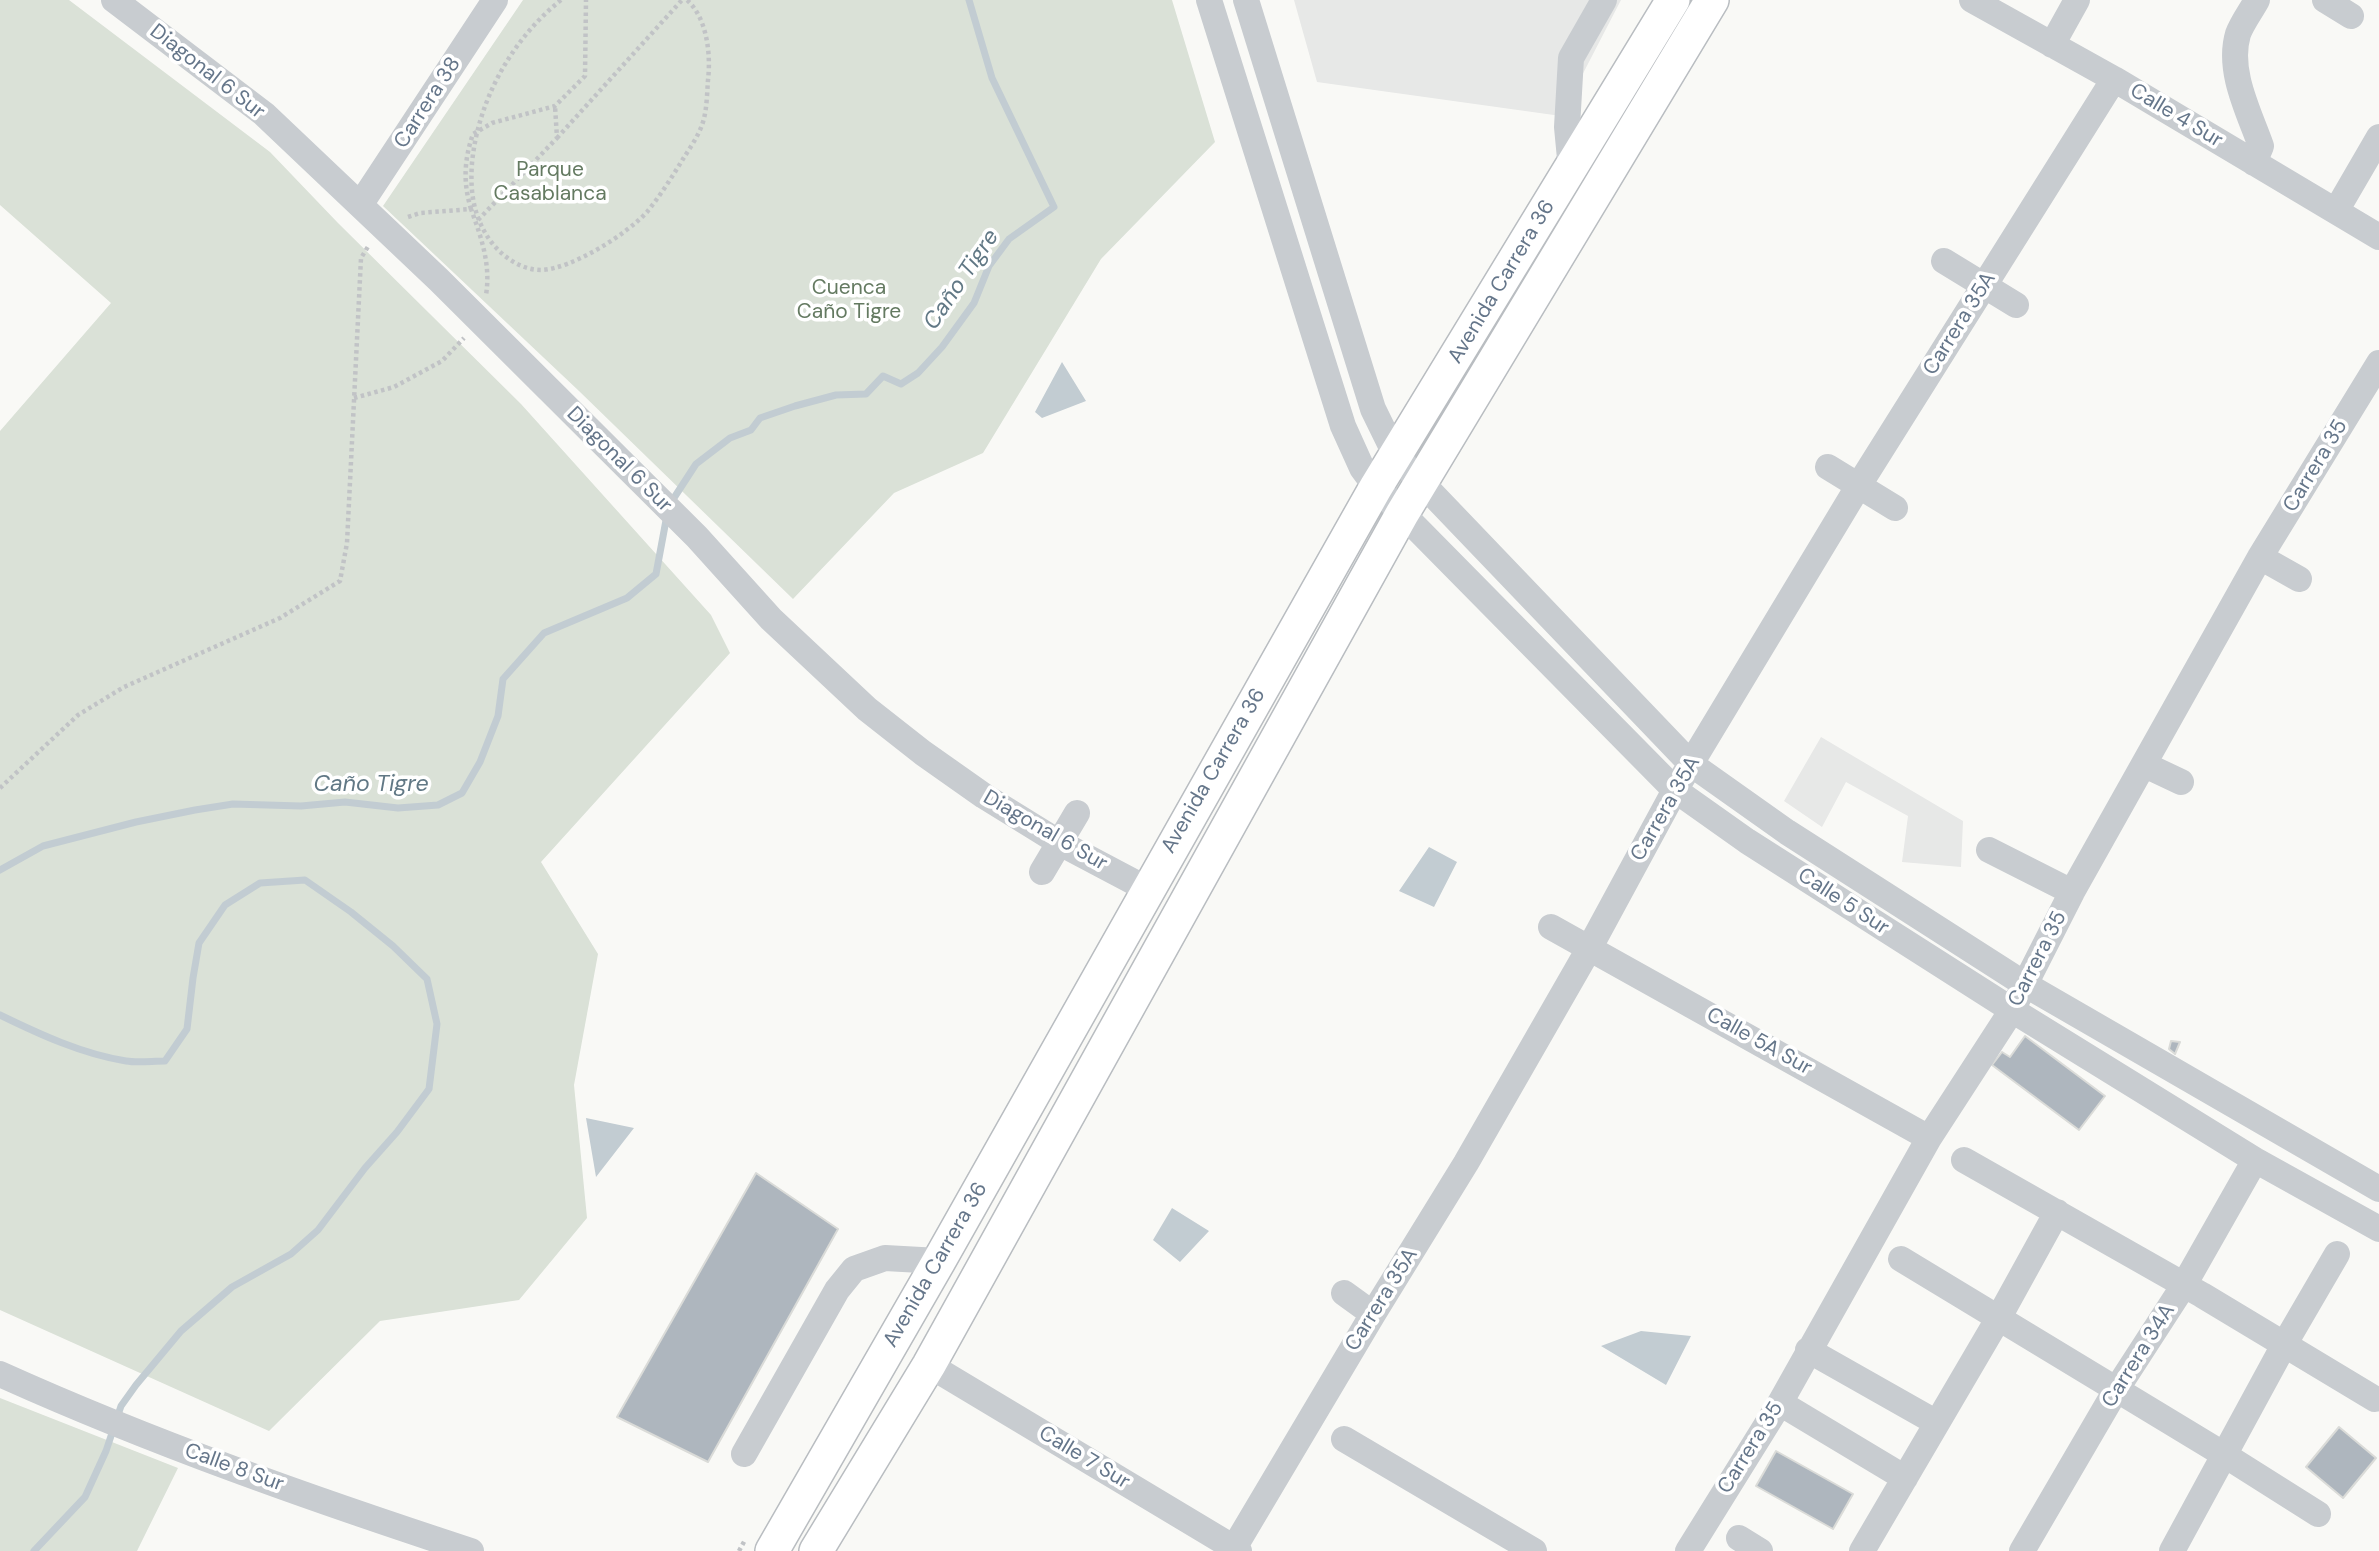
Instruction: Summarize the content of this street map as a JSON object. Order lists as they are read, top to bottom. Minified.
{"streets":{"main road":["Avenida Carrera 36"],"street":["Diagonal 6 Sur","Carrera 38","Calle 4 Sur","Carrera 35A","Carrera 35","Calle 5 Sur","Calle 5A Sur","Carrera 34A","Calle 7 Sur","Calle 8 Sur"]},"crossings":[["Diagonal 6 Sur","Carrera 38"],["Diagonal 6 Sur","Avenida Carrera 36"],["Calle 4 Sur","Carrera 35A"],["Avenida Carrera 36","Calle 5 Sur"],["Avenida Carrera 36","Calle 7 Sur"],["Carrera 35A","Calle 5 Sur"],["Carrera 35A","Calle 5A Sur"],["Carrera 35A","Calle 7 Sur"],["Carrera 35","Calle 5 Sur"],["Carrera 35","Calle 5A Sur"],["Calle 5 Sur","Carrera 34A"]],"water":["Caño Tigre"],"parks":["Parque Casablanca","Cuenca Caño Tigre"]}
